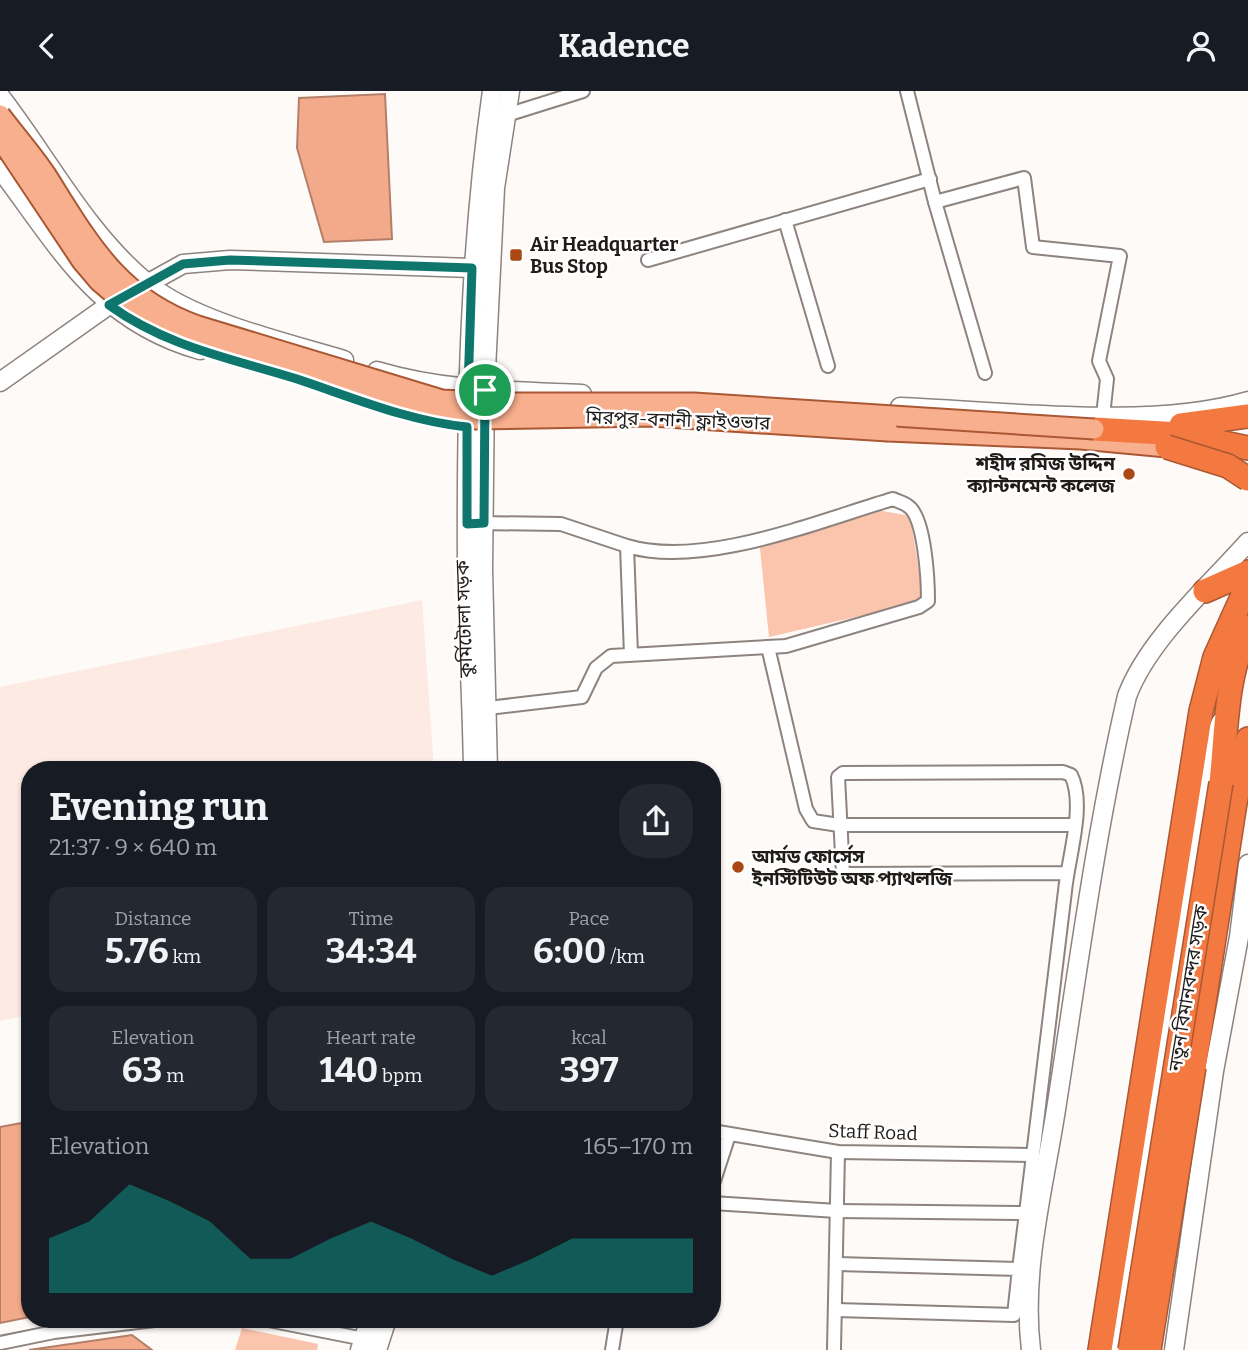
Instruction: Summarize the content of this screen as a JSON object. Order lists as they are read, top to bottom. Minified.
{"streets":{"highway":["নতুন বিমানবন্দর সড়ক"],"main road":["মিরপুর-বনানী ফ্লাইওভার","কুর্মিটোলা সড়ক"],"street":["Staff Road"]},"places":{"transit":["Air Headquarter Bus Stop"],"other":["শহীদ রমিজ উদ্দিন ক্যান্টনমেন্ট কলেজ","আর্মড ফোর্সেস ইনস্টিটিউট অফ প্যাথলজি"]},"page":{"header":"Kadence","heading":["Evening run","21:37 · 9 × 640 m"],"stats":[["Distance","5.76 km"],["Time","34:34"],["Pace","6:00 /km"],["Elevation","63 m"],["Heart rate","140 bpm"],["kcal","397"]],"chart":["Elevation","165–170 m"]}}
